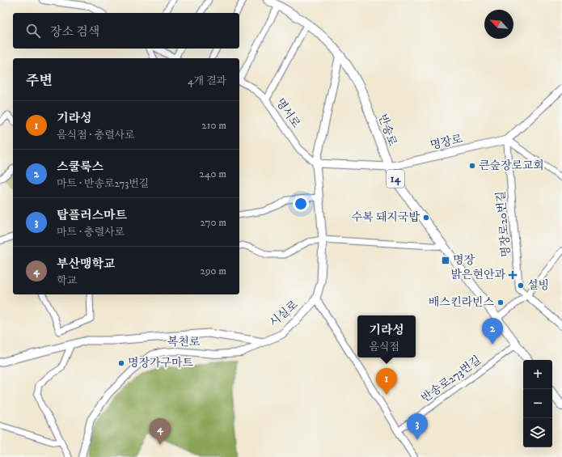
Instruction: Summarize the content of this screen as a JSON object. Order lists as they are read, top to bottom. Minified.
{"streets":{"main road":["반송로","명장로","14","시실로"],"street":["명서로","명장로20번길","복천로","반송로273번길"]},"crossings":[["명서로","명장로"],["명서로","시실로"],["반송로","명장로"],["반송로","시실로"],["반송로","반송로273번길"],["명장로","명장로20번길"],["명장로","시실로"],["시실로","복천로"]],"places":{"other":["큰숲장로교회","수복 돼지국밥","설빙","배스킨라빈스","명장가구마트"],"transit":["명장"],"health":["밝은현안과"]},"north":"top left","page":{"search":"장소 검색","heading":["주변","4개 결과"],"list":[{"mark":"1","name":"기라성","note":"음식점 · 충렬사로","value":"210 m"},{"mark":"2","name":"스쿨룩스","note":"마트 · 반송로273번길","value":"240 m"},{"mark":"3","name":"탑플러스마트","note":"마트 · 충렬사로","value":"270 m"},{"mark":"4","name":"부산맹학교","note":"학교","value":"290 m"}],"popup":["기라성","음식점"],"pins":["2","1","3","4"],"map_buttons":["+","−"]}}
